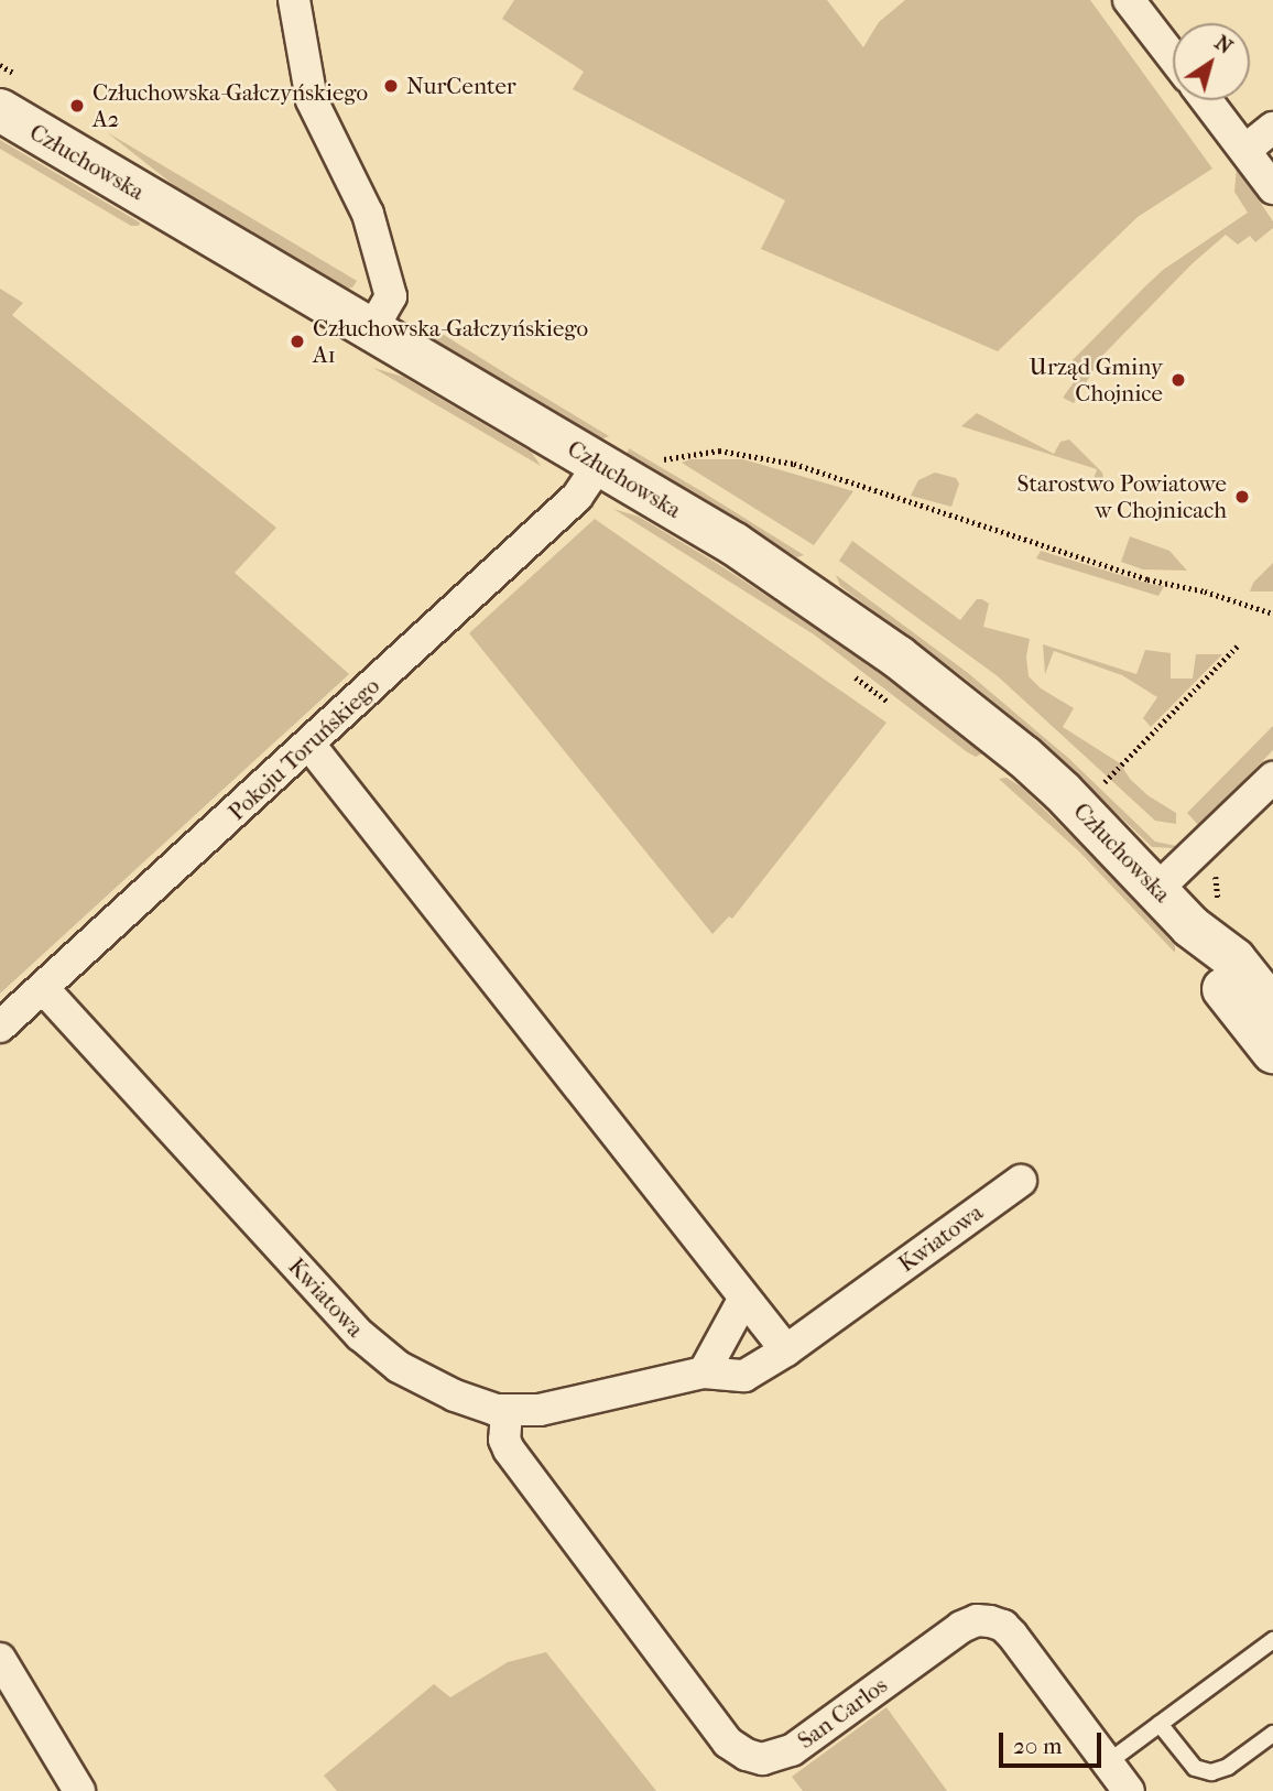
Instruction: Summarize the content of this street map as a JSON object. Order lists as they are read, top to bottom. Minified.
{"streets":{"main road":["Człuchowska"],"street":["Pokoju Toruńskiego","Kwiatowa","San Carlos"]},"crossings":[["Człuchowska","Pokoju Toruńskiego"],["Pokoju Toruńskiego","Kwiatowa"],["Kwiatowa","San Carlos"]],"places":["NurCenter","Człuchowska-Gałczyńskiego A2","Człuchowska-Gałczyńskiego A1","Urząd Gminy Chojnice","Starostwo Powiatowe w Chojnicach"],"scale_bar":"20 m","north":"top right"}
